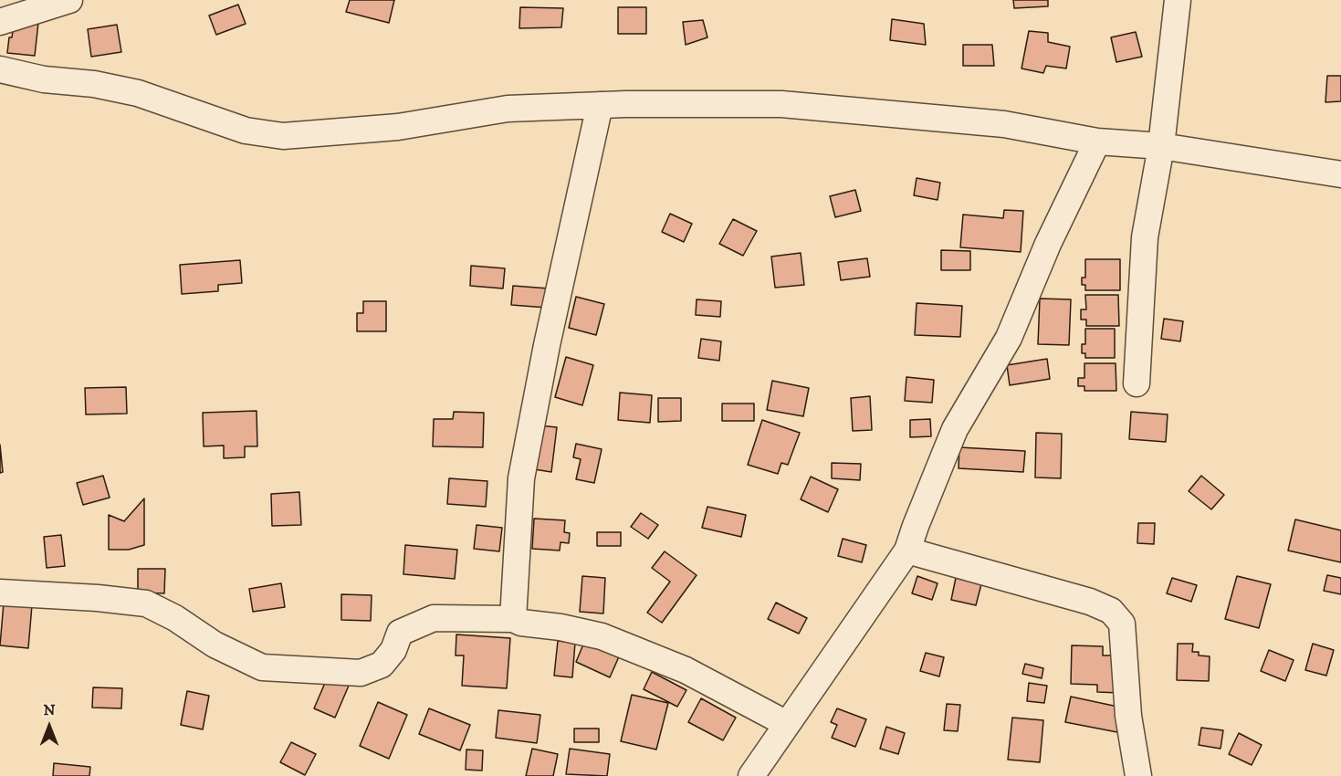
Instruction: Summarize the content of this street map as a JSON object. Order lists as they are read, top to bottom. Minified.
{"north":"top"}
